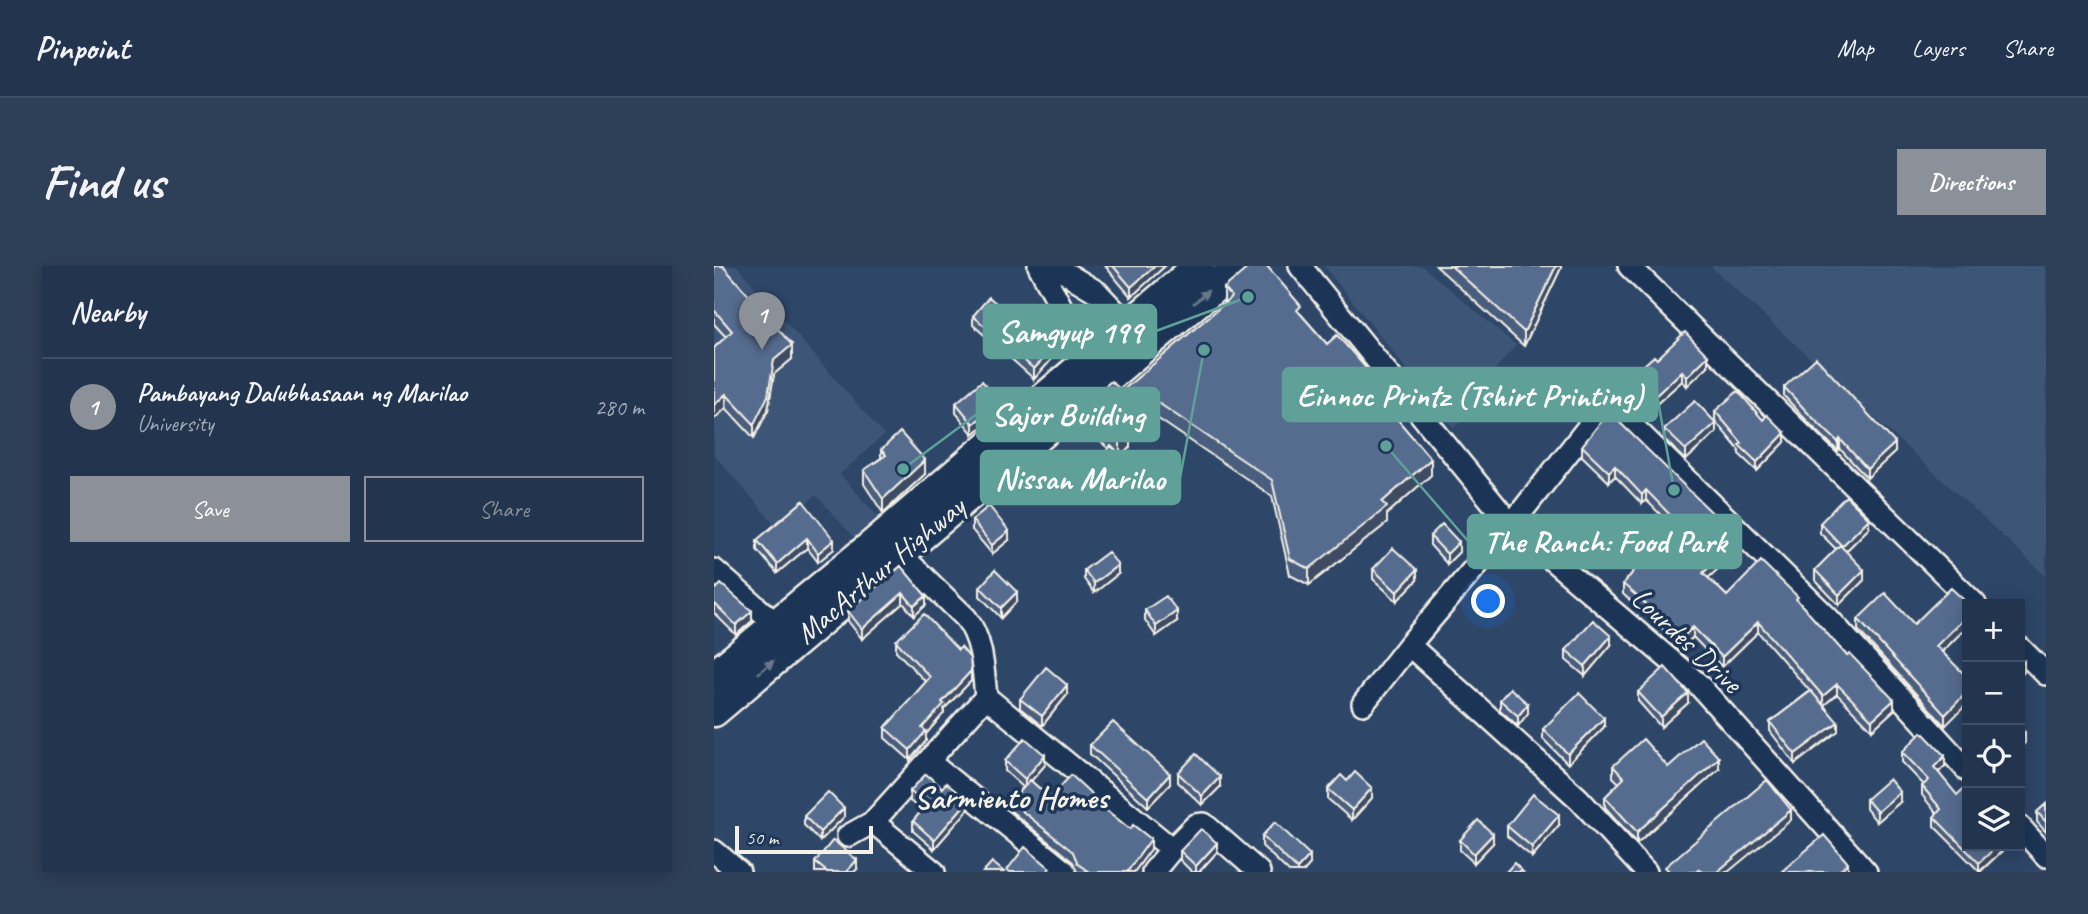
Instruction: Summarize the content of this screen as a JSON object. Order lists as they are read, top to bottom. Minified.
{"streets":{"highway":["MacArthur Highway"],"street":["Lourdes Drive"]},"districts":["Sarmiento Homes"],"places":["Samgyup 199","Nissan Marilao","The Ranch: Food Park","Sajor Building","Einnoc Printz (Tshirt Printing)"],"scale_bar":"50 m","page":{"header":"Pinpoint","nav":["Map","Layers","Share"],"buttons":["Directions",["Save","Share"]],"title":"Find us","heading":"Nearby","pins":"1","list":[{"mark":"1","name":"Pambayang Dalubhasaan ng Marilao","note":"University","value":"280 m"}],"map_buttons":["+","−"],"scale":"50 m"}}
